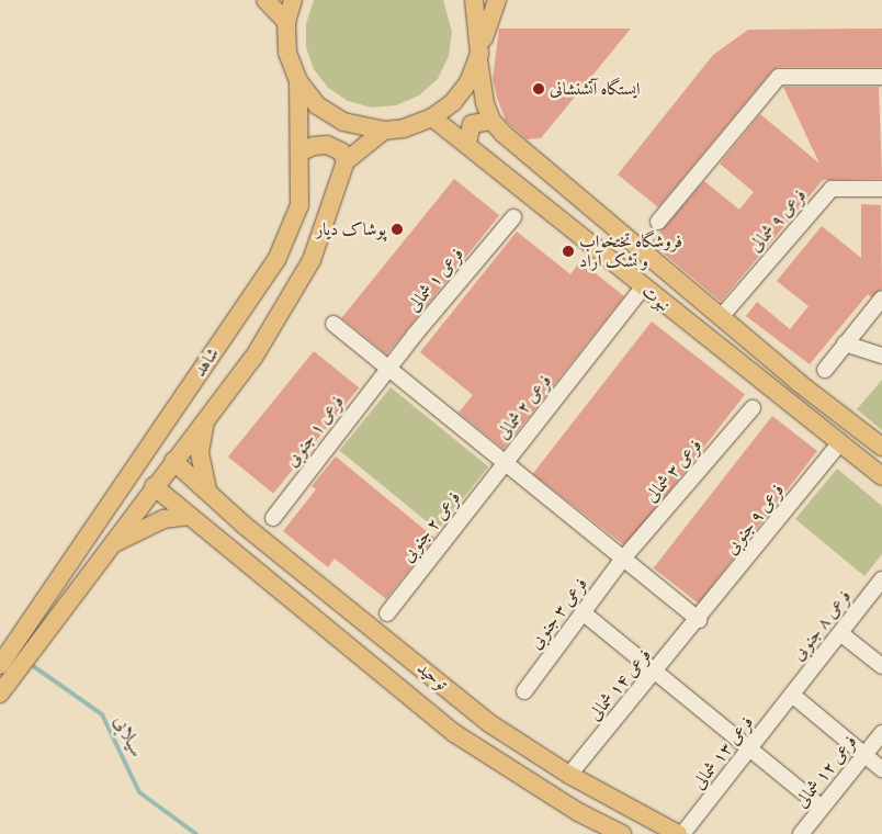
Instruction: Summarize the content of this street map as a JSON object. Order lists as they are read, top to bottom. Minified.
{"streets":{"main road":["نبوت","شاهد","توحید"],"street":["فرعی ۹ شمالی","فرعی ۱ شمالی","فرعی ۲ شمالی","فرعی ۱ جنوبی","فرعی ۳ شمالی","فرعی ۹ جنوبی","فرعی ۲ جنوبی","فرعی ۳ جنوبی","فرعی ۸ جنوبی","فرعی ۱۴ شمالی","فرعی ۱۳ شمالی","فرعی ۱۲ شمالی"]},"crossings":[["فرعی ۹ شمالی","نبوت"],["فرعی ۱ شمالی","فرعی ۱ جنوبی"],["نبوت","فرعی ۲ شمالی"],["نبوت","فرعی ۹ جنوبی"],["شاهد","توحید"],["فرعی ۲ شمالی","فرعی ۲ جنوبی"],["فرعی ۳ شمالی","فرعی ۳ جنوبی"],["فرعی ۹ جنوبی","فرعی ۱۴ شمالی"],["فرعی ۸ جنوبی","فرعی ۱۳ شمالی"],["توحید","فرعی ۱۴ شمالی"]],"water":["سیلابی"],"places":["ایستگاه آتشنشانی","پوشاک دیار","فروشگاه تختخواب و تشک آراد"]}
